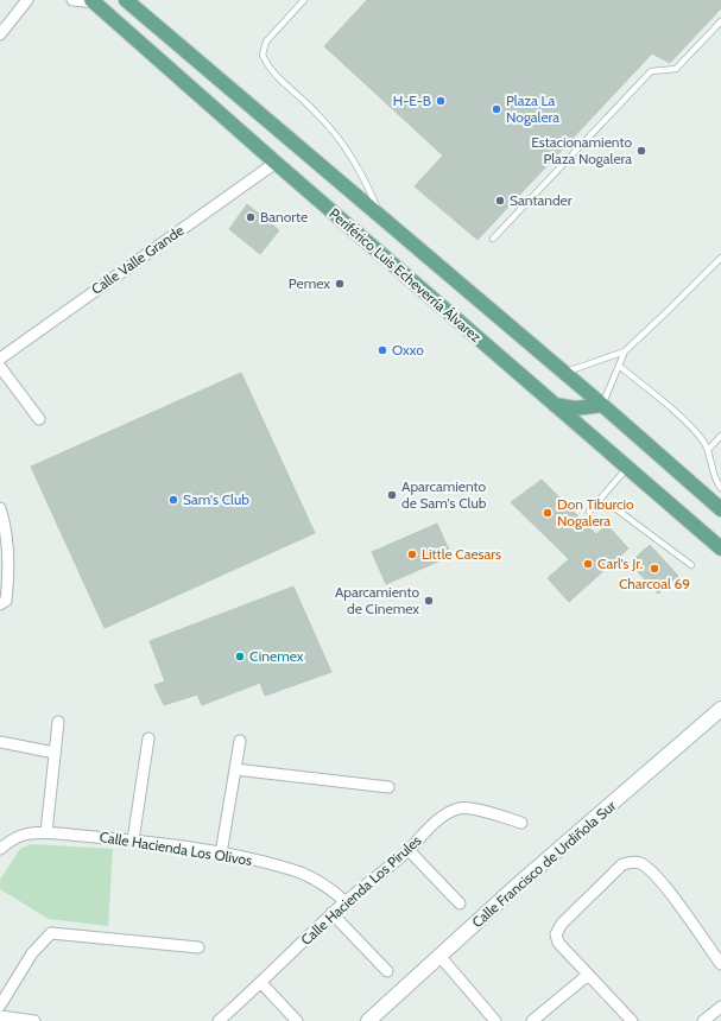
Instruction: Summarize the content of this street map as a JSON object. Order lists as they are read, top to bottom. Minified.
{"streets":{"main road":["Periférico Luis Echeverría Álvarez"],"street":["Calle Valle Grande","Calle Hacienda Los Olivos","Calle Francisco de Urdiñola Sur","Calle Hacienda Los Pirules"]},"crossings":[["Calle Valle Grande","Periférico Luis Echeverría Álvarez"],["Calle Hacienda Los Olivos","Calle Hacienda Los Pirules"]],"places":["H-E-B","Plaza La Nogalera","Estacionamiento Plaza Nogalera","Santander","Banorte","Pemex","Oxxo","Aparcamiento de Sam's Club","Sam's Club","Don Tiburcio Nogalera","Little Caesars","Carl's Jr.","Charcoal 69","Aparcamiento de Cinemex","Cinemex"]}
